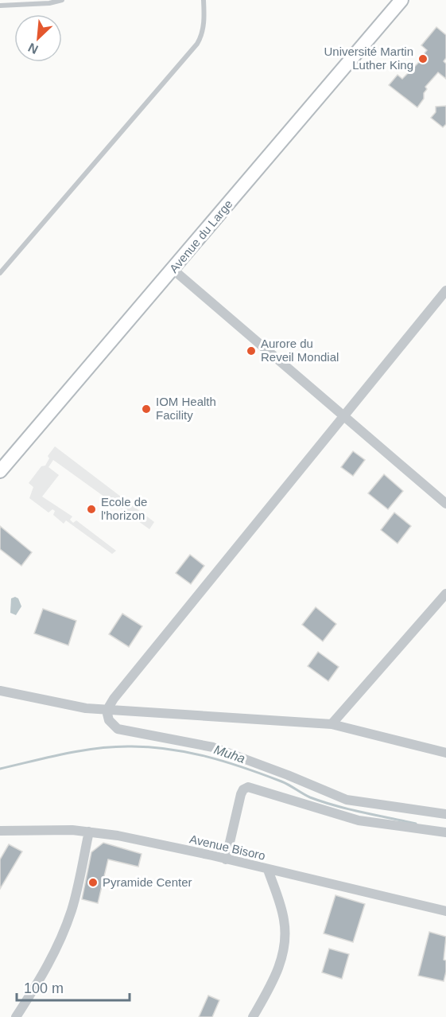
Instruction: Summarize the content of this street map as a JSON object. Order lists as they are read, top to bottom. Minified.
{"streets":{"main road":["Avenue du Large"],"street":["Avenue Bisoro"]},"water":["Muha"],"places":["Université Martin Luther King","Aurore du Reveil Mondial","IOM Health Facility","Ecole de l'horizon","Pyramide Center"],"scale_bar":"100 m","north":"bottom left"}
